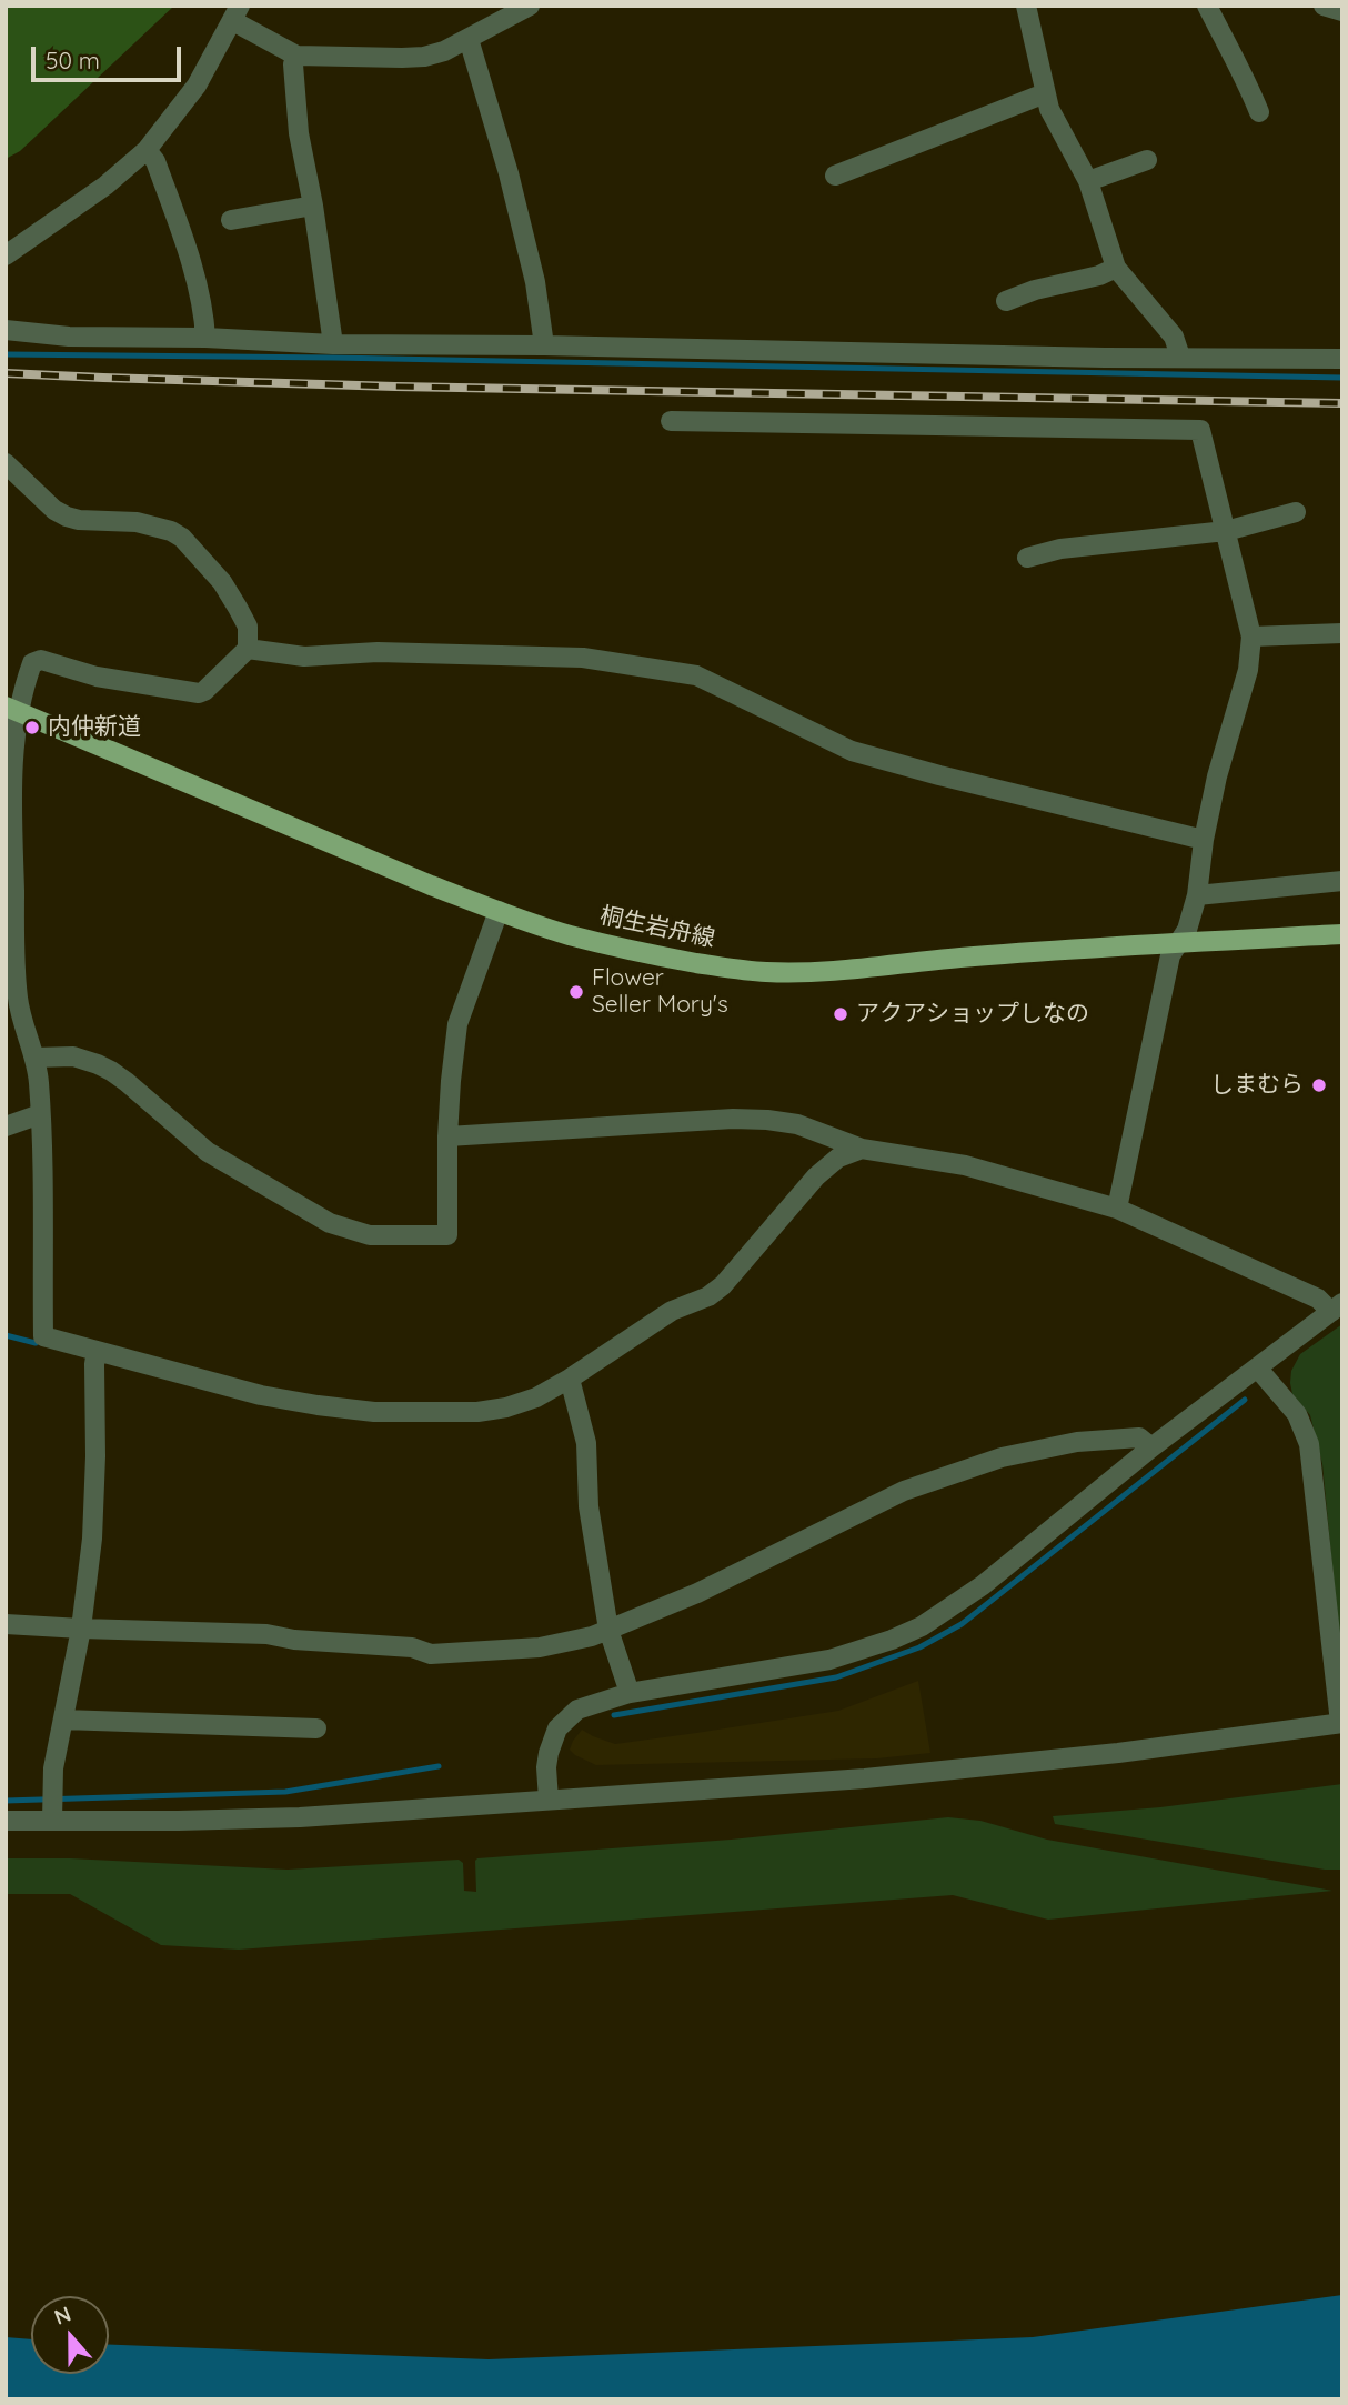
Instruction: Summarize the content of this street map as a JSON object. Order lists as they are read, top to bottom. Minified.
{"streets":{"main road":["桐生岩舟線"]},"places":["内仲新道","Flower Seller Mory's","アクアショップしなの","しまむら"],"scale_bar":"50 m","north":"top"}
